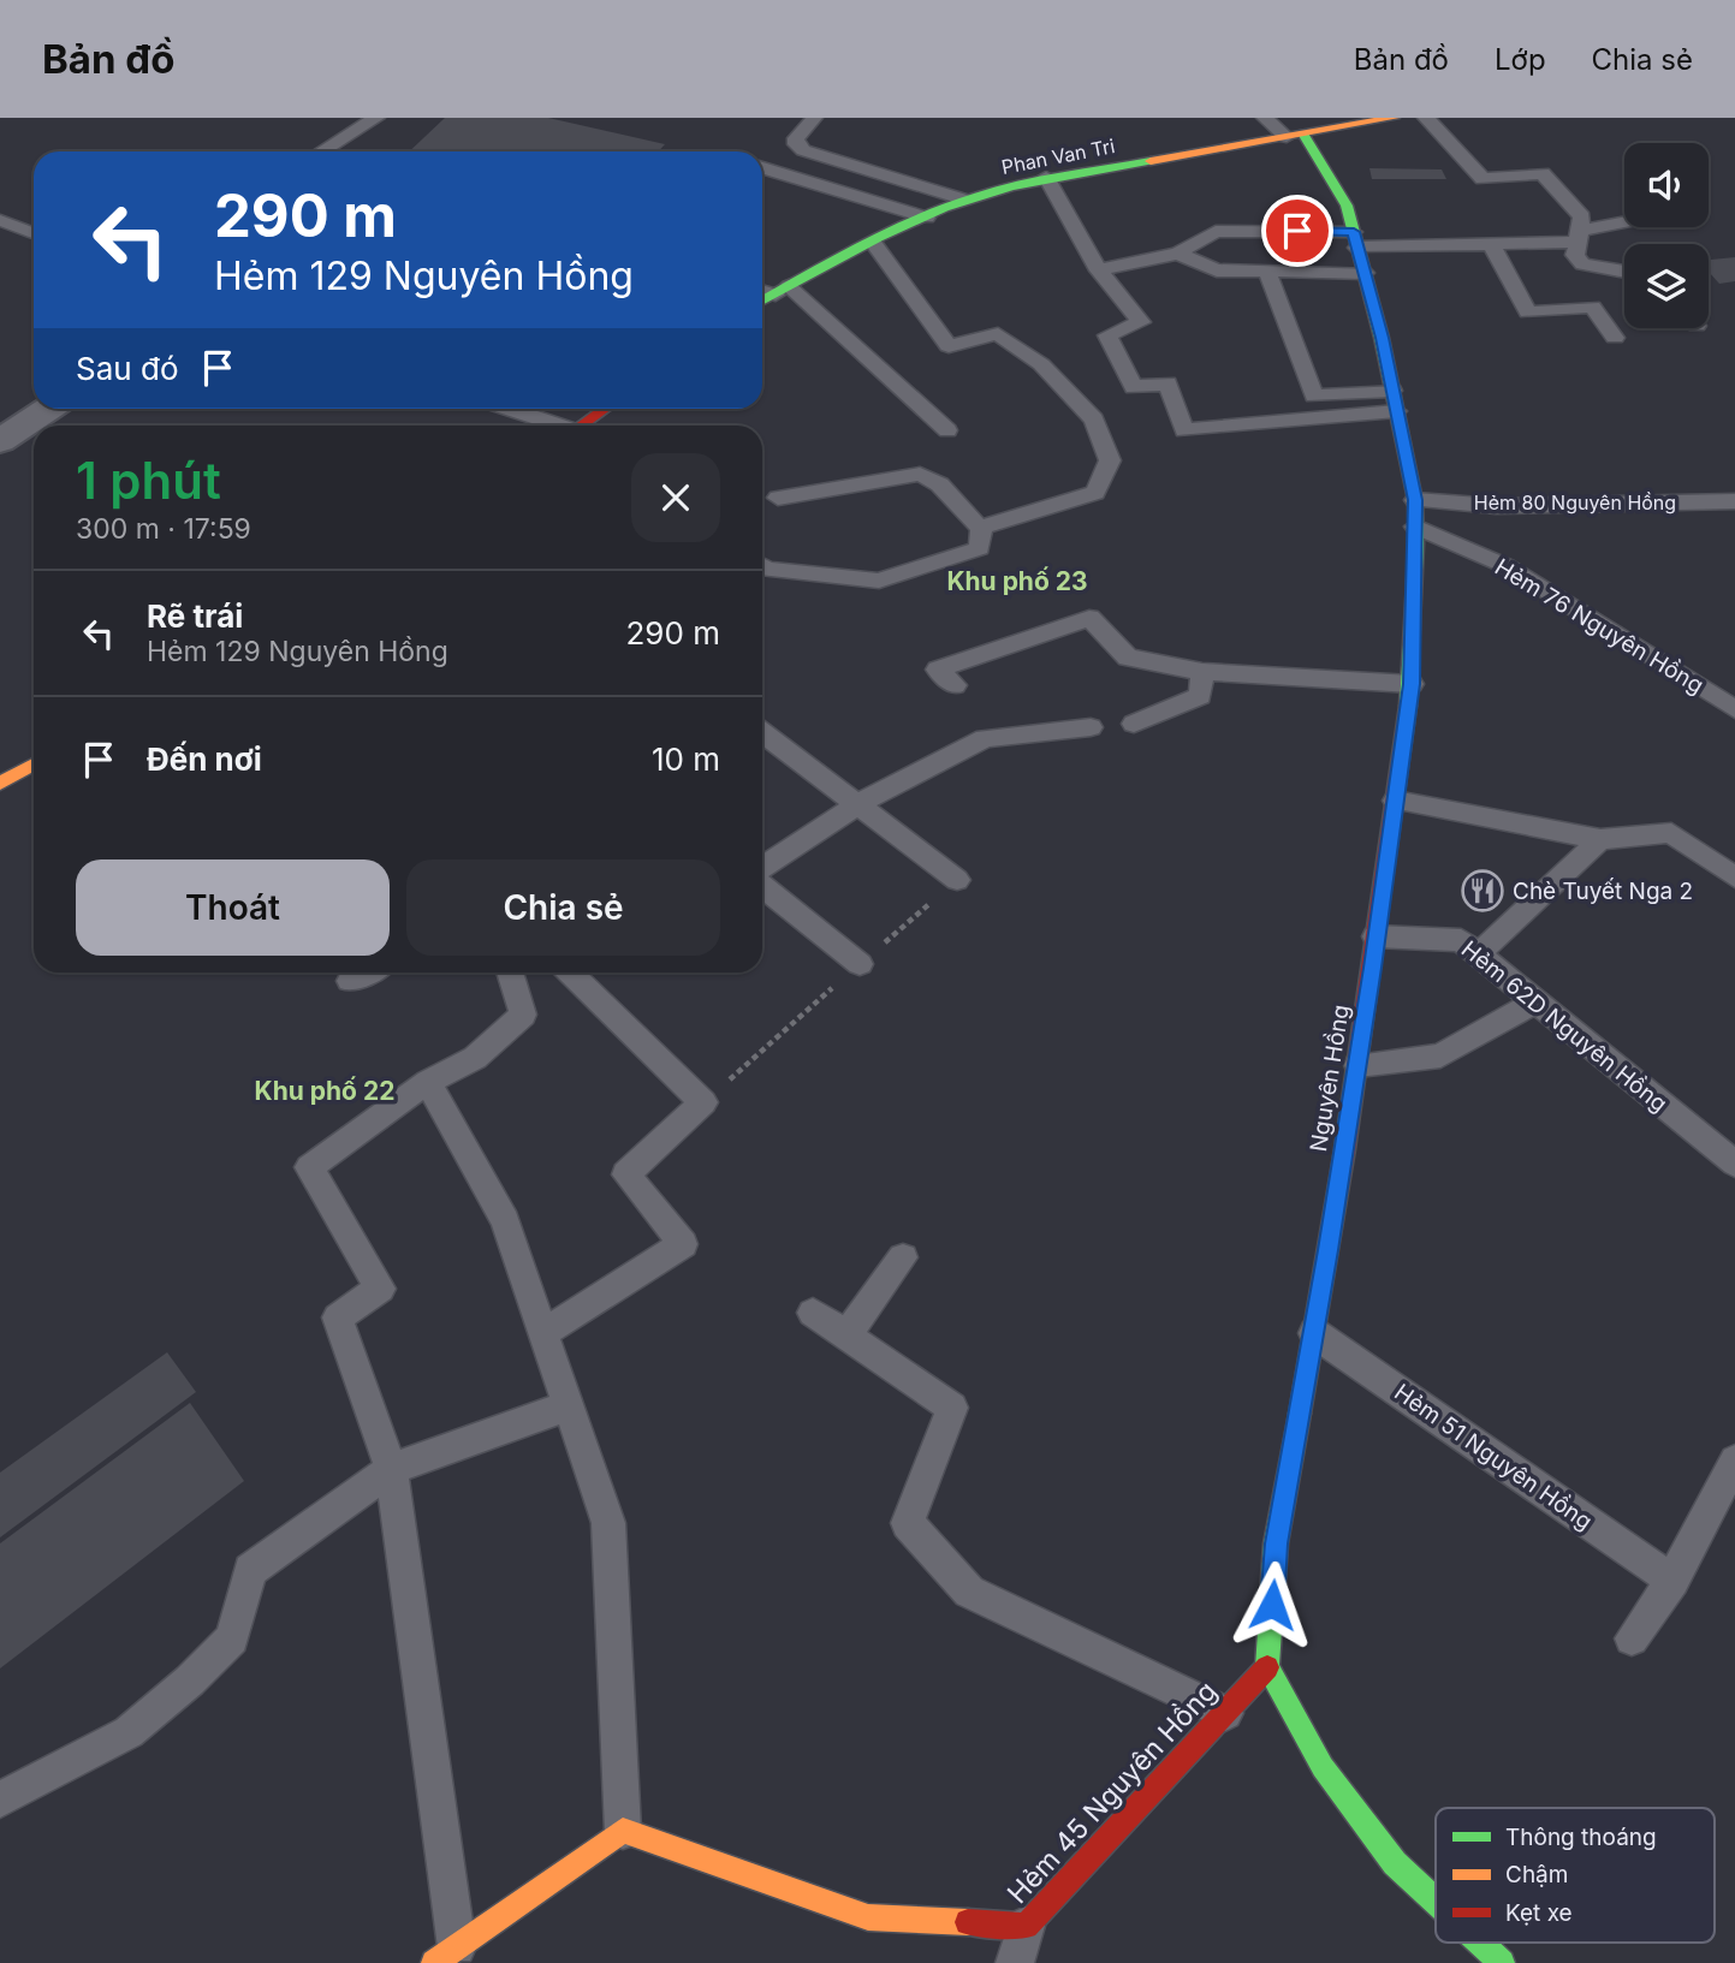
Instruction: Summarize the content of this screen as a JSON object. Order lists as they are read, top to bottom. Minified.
{"streets":{"street":["Phan Van Tri","Nguyên Hồng","Hẻm 45 Nguyên Hồng"],"lane":["Hẻm 80 Nguyên Hồng","Hẻm 76 Nguyên Hồng","Hẻm 62D Nguyên Hồng","Hẻm 51 Nguyên Hồng"]},"crossings":[["Phan Van Tri","Nguyên Hồng"],["Hẻm 80 Nguyên Hồng","Nguyên Hồng"],["Hẻm 76 Nguyên Hồng","Nguyên Hồng"],["Hẻm 62D Nguyên Hồng","Nguyên Hồng"],["Nguyên Hồng","Hẻm 51 Nguyên Hồng"],["Nguyên Hồng","Hẻm 45 Nguyên Hồng"]],"districts":["Khu phố 23","Khu phố 22"],"places":{"restaurant":["Chè Tuyết Nga 2"]},"legend":["Thông thoáng","Chậm","Kẹt xe"],"page":{"header":"Bản đồ","nav":["Bản đồ","Lớp","Chia sẻ"],"turn":["290 m","Hẻm 129 Nguyên Hồng"],"then":"Sau đó","heading":["1 phút","300 m · 17:59"],"list":[{"name":"Rẽ trái","note":"Hẻm 129 Nguyên Hồng","value":"290 m"},{"name":"Đến nơi","value":"10 m"}],"buttons":["Thoát","Chia sẻ"]}}
